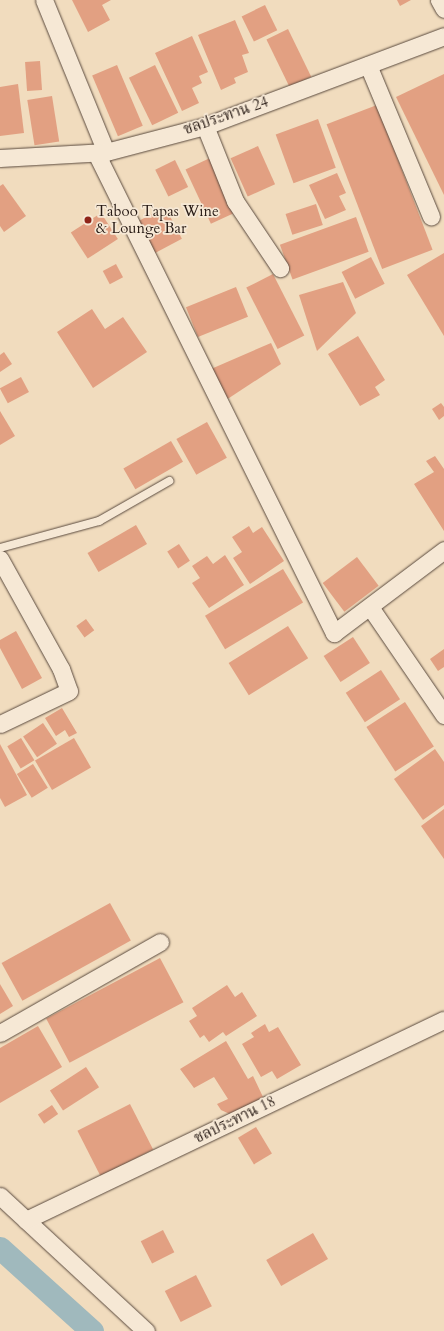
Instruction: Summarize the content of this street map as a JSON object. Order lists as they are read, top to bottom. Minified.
{"streets":{"street":["ชลประทาน 24","ชลประทาน 18"]},"places":["Taboo Tapas Wine & Lounge Bar"]}
